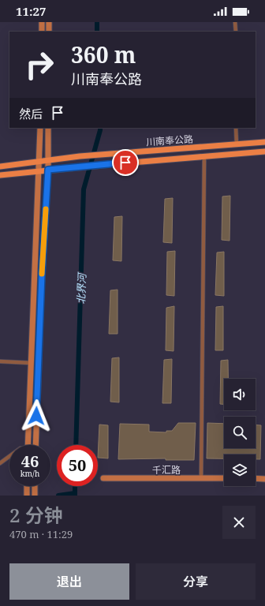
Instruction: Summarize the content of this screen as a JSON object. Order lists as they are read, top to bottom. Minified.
{"streets":{"main road":["川南奉公路","千汇路"]},"water":["北界河"],"page":{"status":"11:27","turn":["360 m","川南奉公路"],"then":"然后","speed":"46 km/h","limit":"50","heading":["2 分钟","470 m · 11:29"],"buttons":["退出","分享"]}}
